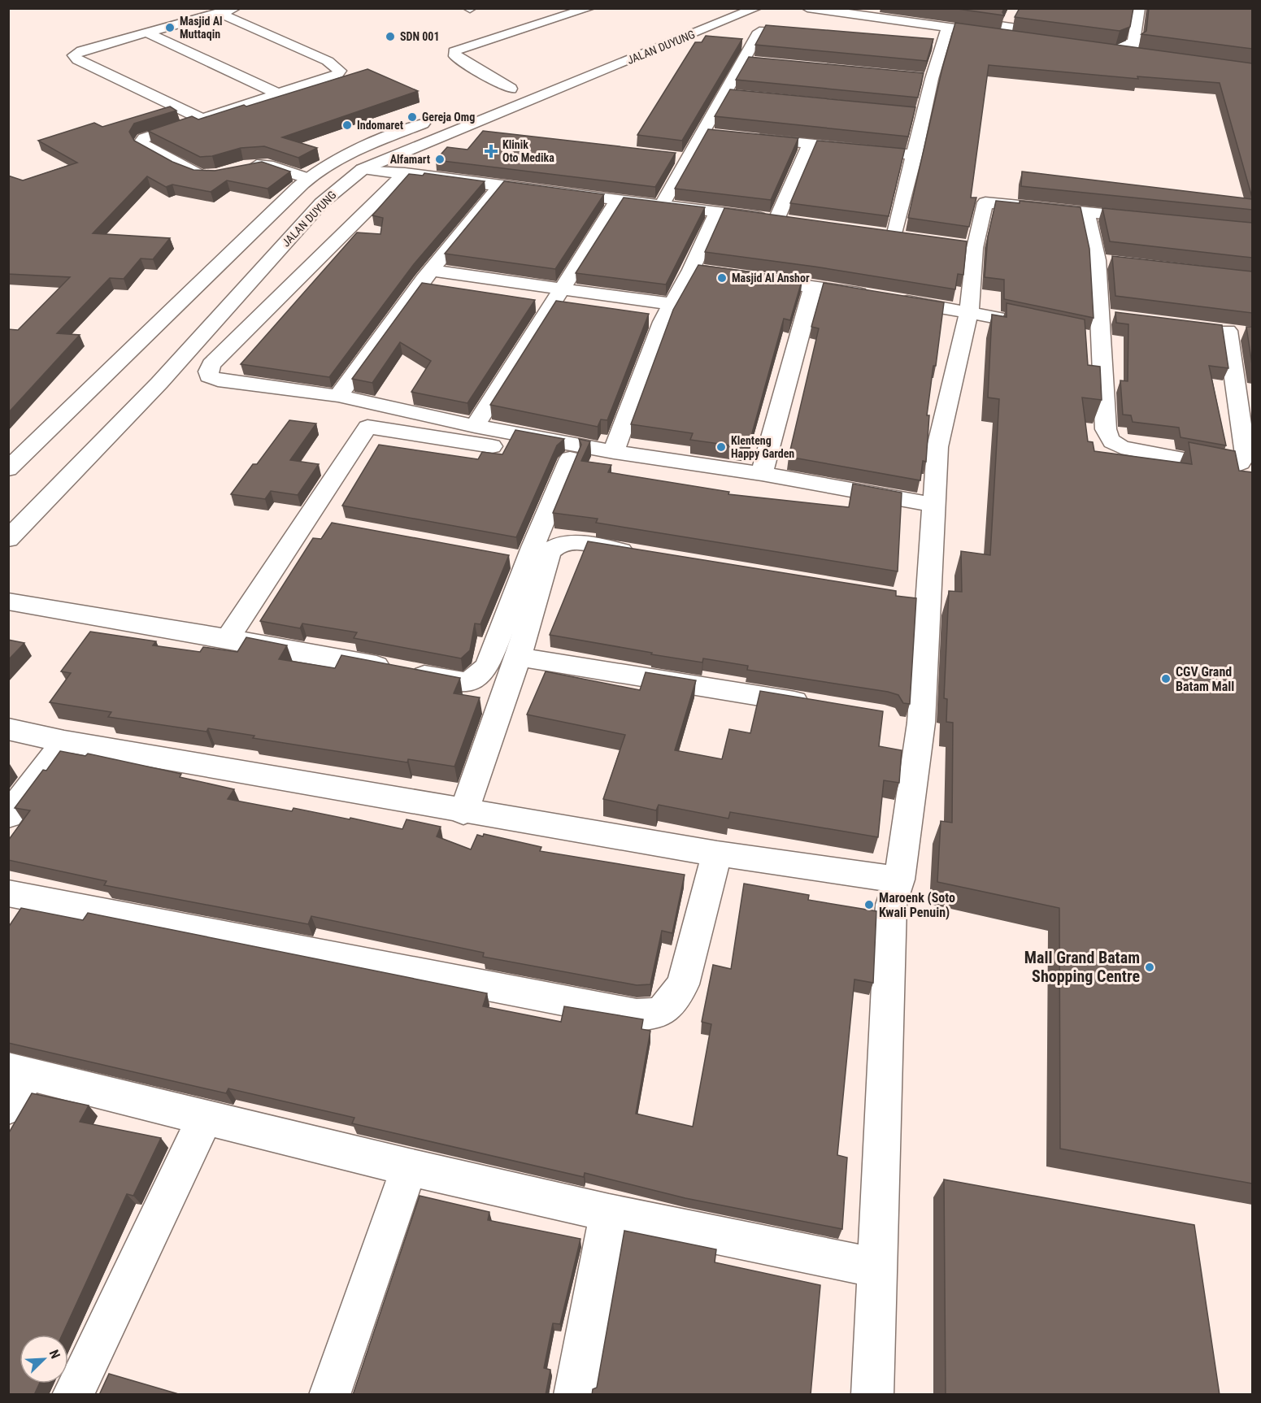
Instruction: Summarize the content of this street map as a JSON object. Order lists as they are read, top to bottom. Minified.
{"streets":{"main road":["JALAN DUYUNG"]},"places":{"other":["Masjid Al Muttaqin","SDN 001","Gereja Omg","Indomaret","Alfamart","Masjid Al Anshor","Klenteng Happy Garden","CGV Grand Batam Mall","Maroenk (Soto Kwali Penuin)","Mall Grand Batam Shopping Centre"],"health":["Klinik Oto Medika"]},"north":"top right"}
